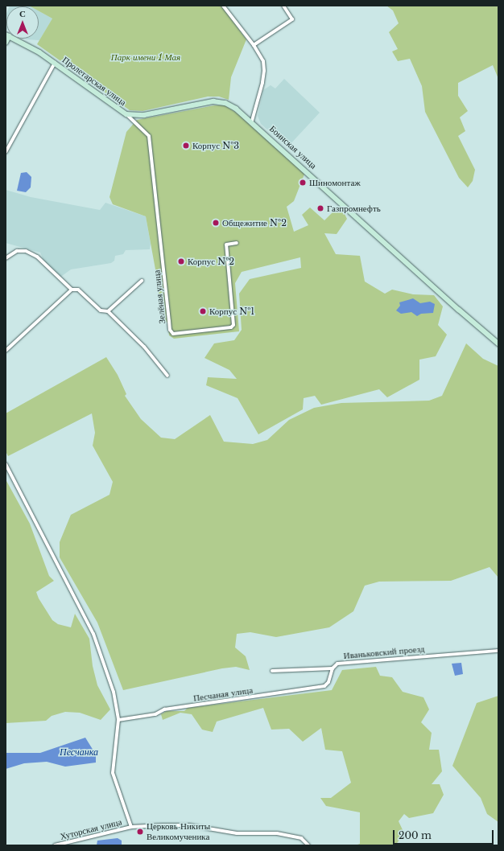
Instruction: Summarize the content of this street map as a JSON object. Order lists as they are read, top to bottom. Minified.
{"streets":{"street":["Пролетарская улица","Боинская улица","Зелёная улица","Иваньковский проезд","Песчаная улица","Хуторская улица"]},"crossings":[["Пролетарская улица","Боинская улица"],["Пролетарская улица","Зелёная улица"],["Иваньковский проезд","Песчаная улица"]],"water":["Песчанка"],"parks":["Парк имени 1 Мая"],"places":["Корпус №3","Шиномонтаж","Газпромнефть","Общежитие №2","Корпус №2","Корпус №1","Церковь Никиты Великомученика"],"scale_bar":"200 m","north":"top"}
